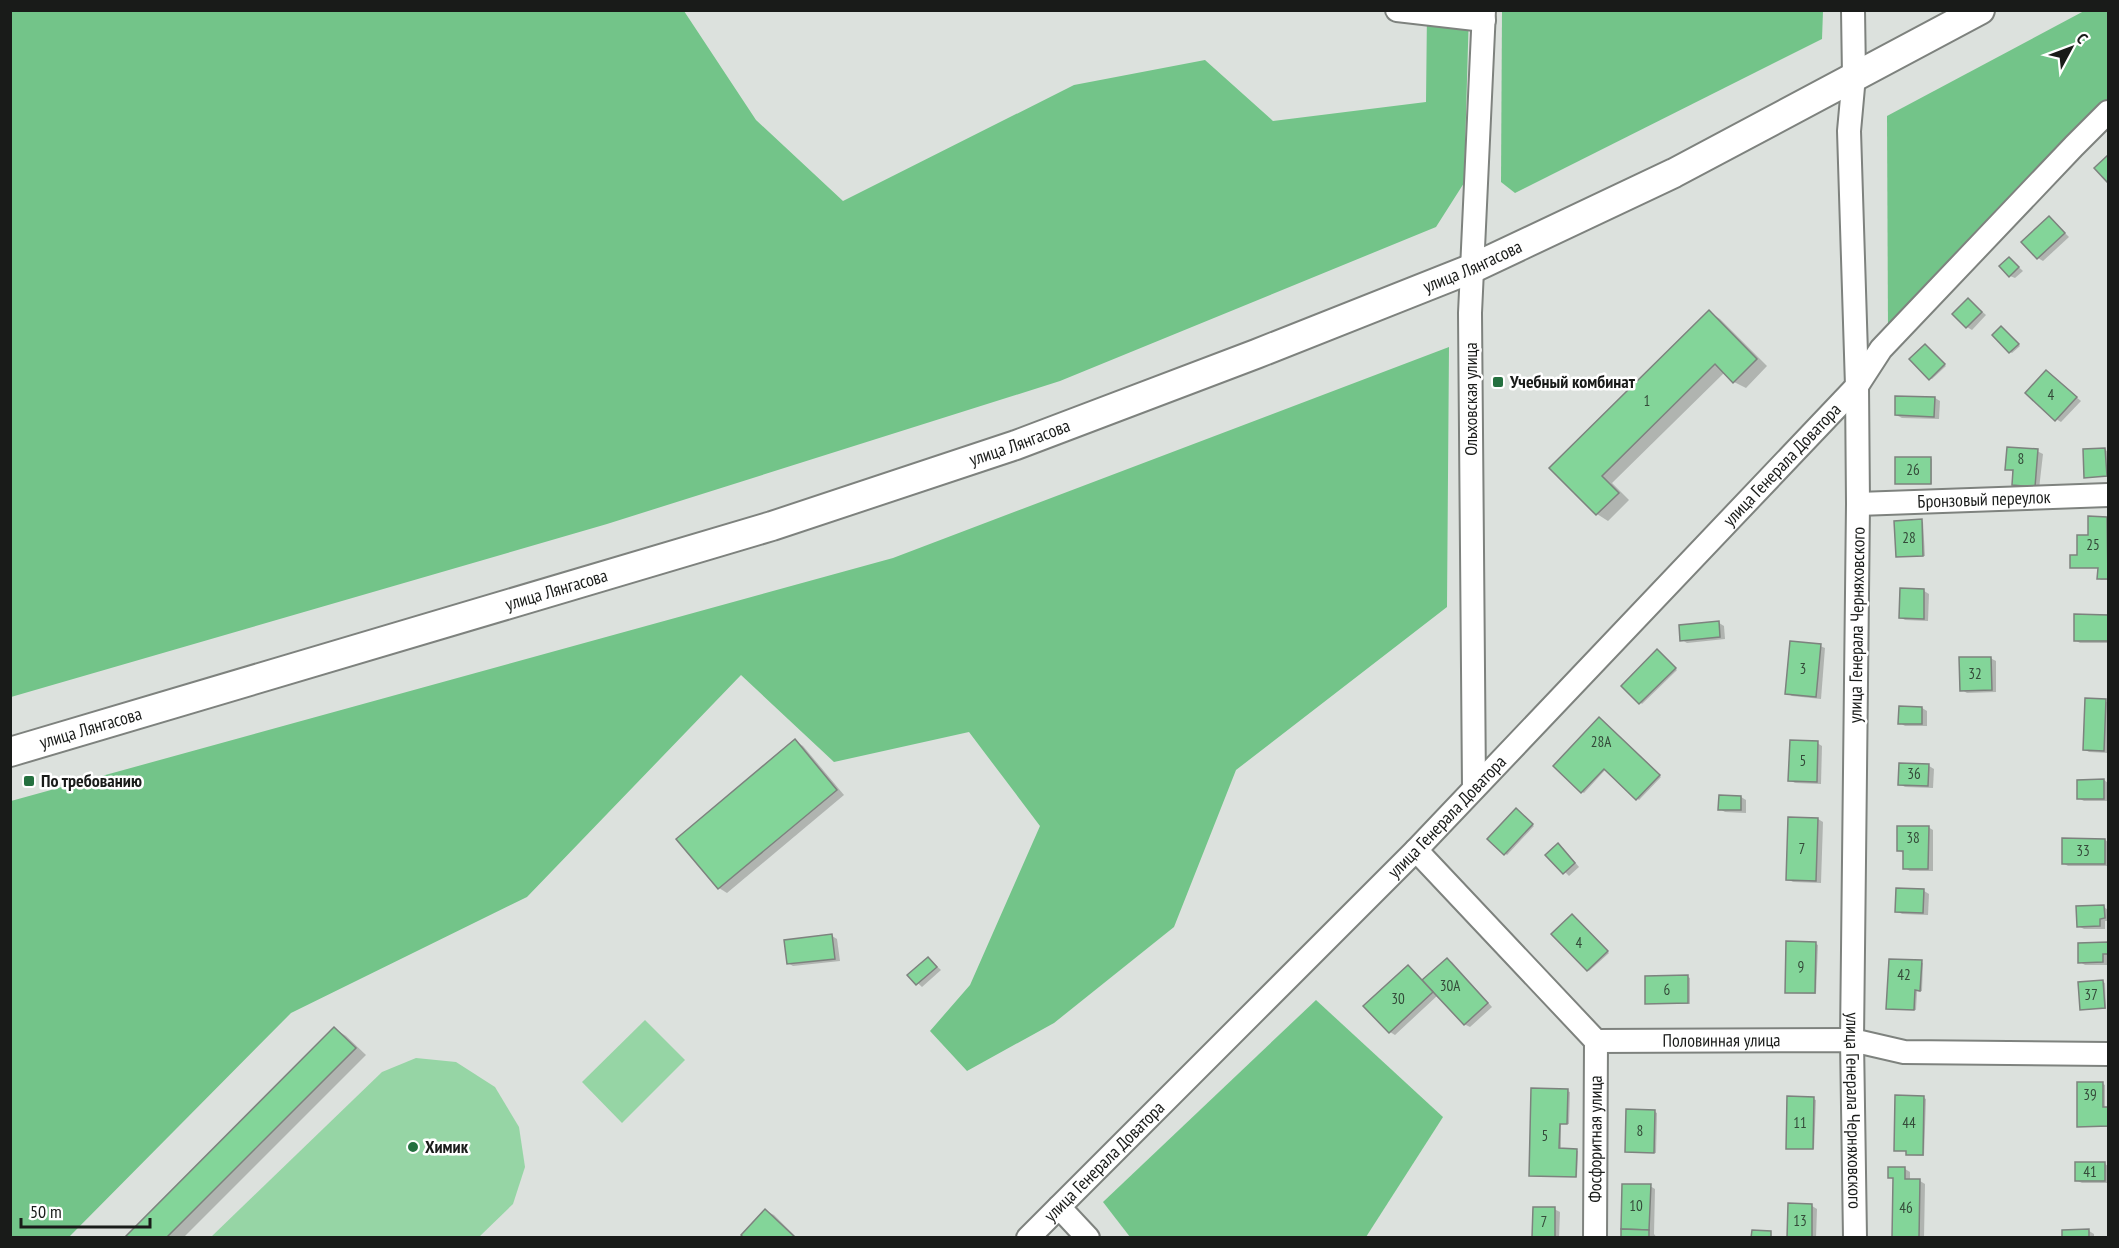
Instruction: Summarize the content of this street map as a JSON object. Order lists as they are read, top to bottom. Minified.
{"streets":{"main road":["улица Лянгасова"],"street":["Ольховская улица","улица Генерала Доватора","Бронзовый переулок","улица Генерала Черняховского","Половинная улица","Фосфоритная улица"]},"crossings":[["улица Лянгасова","Ольховская улица"],["улица Лянгасова","улица Генерала Черняховского"],["Ольховская улица","улица Генерала Доватора"],["улица Генерала Доватора","улица Генерала Черняховского"],["Бронзовый переулок","улица Генерала Черняховского"],["улица Генерала Черняховского","Половинная улица"],["Половинная улица","Фосфоритная улица"]],"places":{"transit":["Учебный комбинат","По требованию"],"other":["Химик"]},"house_numbers":["4","1","8","26","28","25","3","32","28А","5","36","38","7","33","4","9","42","30А","6","37","30","39","11","44","8","5","41","10","46","13","7"],"scale_bar":"50 m","north":"top right"}
